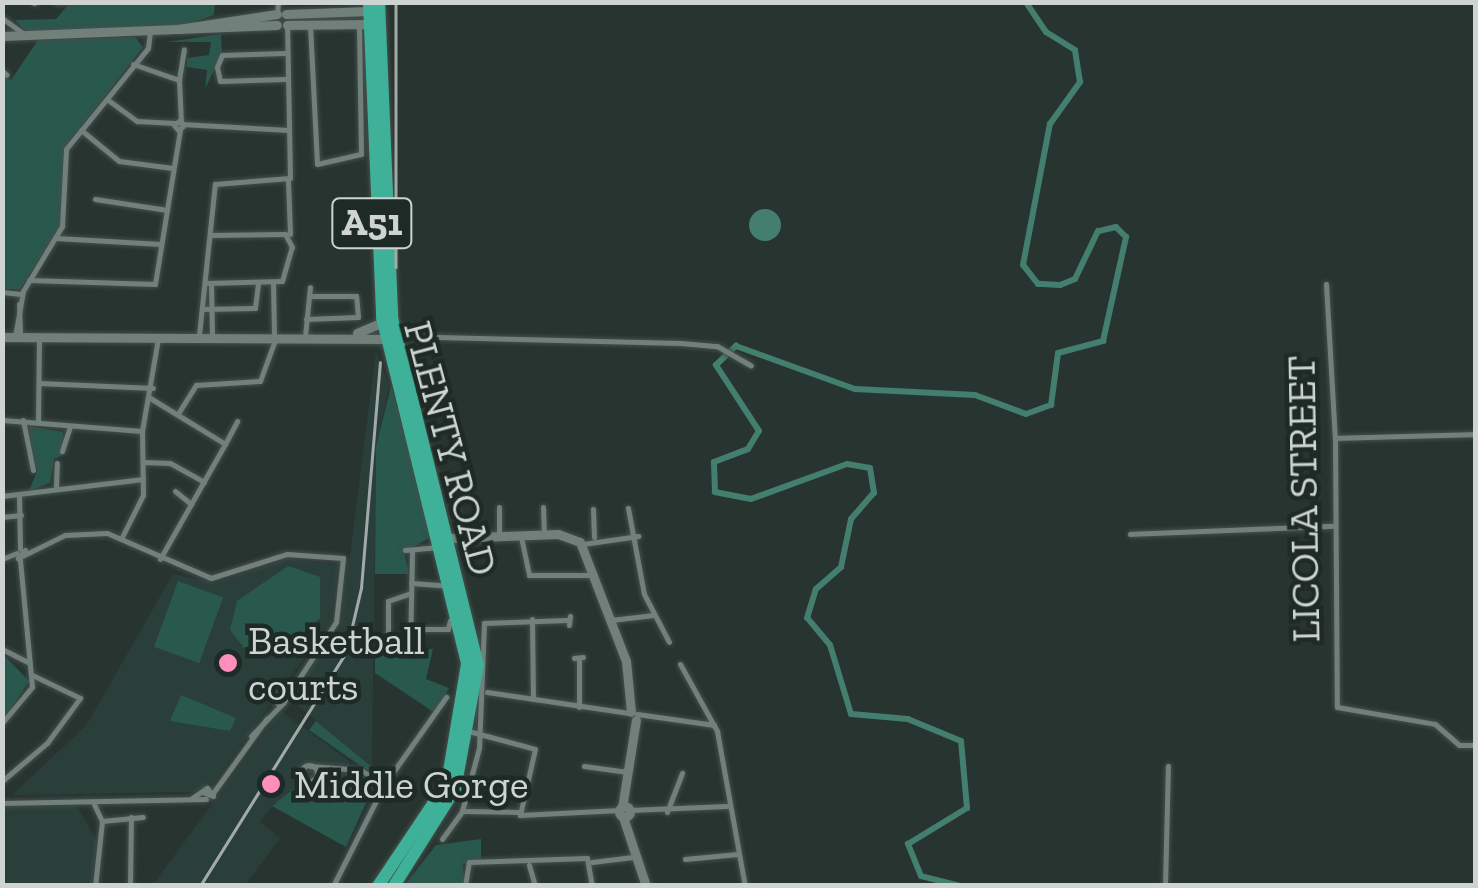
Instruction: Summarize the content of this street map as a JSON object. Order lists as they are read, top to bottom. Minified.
{"streets":{"highway":["A51","PLENTY ROAD"],"street":["LICOLA STREET"]},"places":["Basketball courts","Middle Gorge"]}
